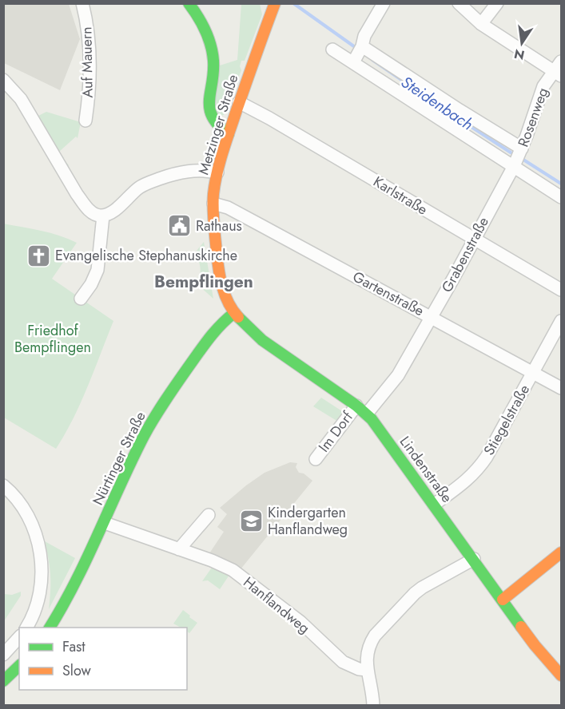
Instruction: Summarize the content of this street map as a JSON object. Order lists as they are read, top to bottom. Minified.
{"streets":{"street":["Auf Mauern","Rosenweg","Metzinger Straße","Karlstraße","Grabenstraße","Gartenstraße","Stiegelstraße","Im Dorf","Nürtinger Straße","Lindenstraße","Hanflandweg"]},"crossings":[["Rosenweg","Grabenstraße"],["Metzinger Straße","Karlstraße"],["Metzinger Straße","Gartenstraße"],["Metzinger Straße","Nürtinger Straße"],["Metzinger Straße","Lindenstraße"],["Karlstraße","Grabenstraße"],["Grabenstraße","Gartenstraße"],["Grabenstraße","Lindenstraße"],["Gartenstraße","Stiegelstraße"],["Stiegelstraße","Lindenstraße"],["Im Dorf","Lindenstraße"],["Nürtinger Straße","Lindenstraße"],["Nürtinger Straße","Hanflandweg"]],"districts":["Bempflingen"],"water":["Steidenbach"],"parks":["Friedhof Bempflingen"],"places":{"public building":["Rathaus"],"church":["Evangelische Stephanuskirche"],"school or university":["Kindergarten Hanflandweg"]},"legend":["Fast","Slow"],"north":"bottom"}
